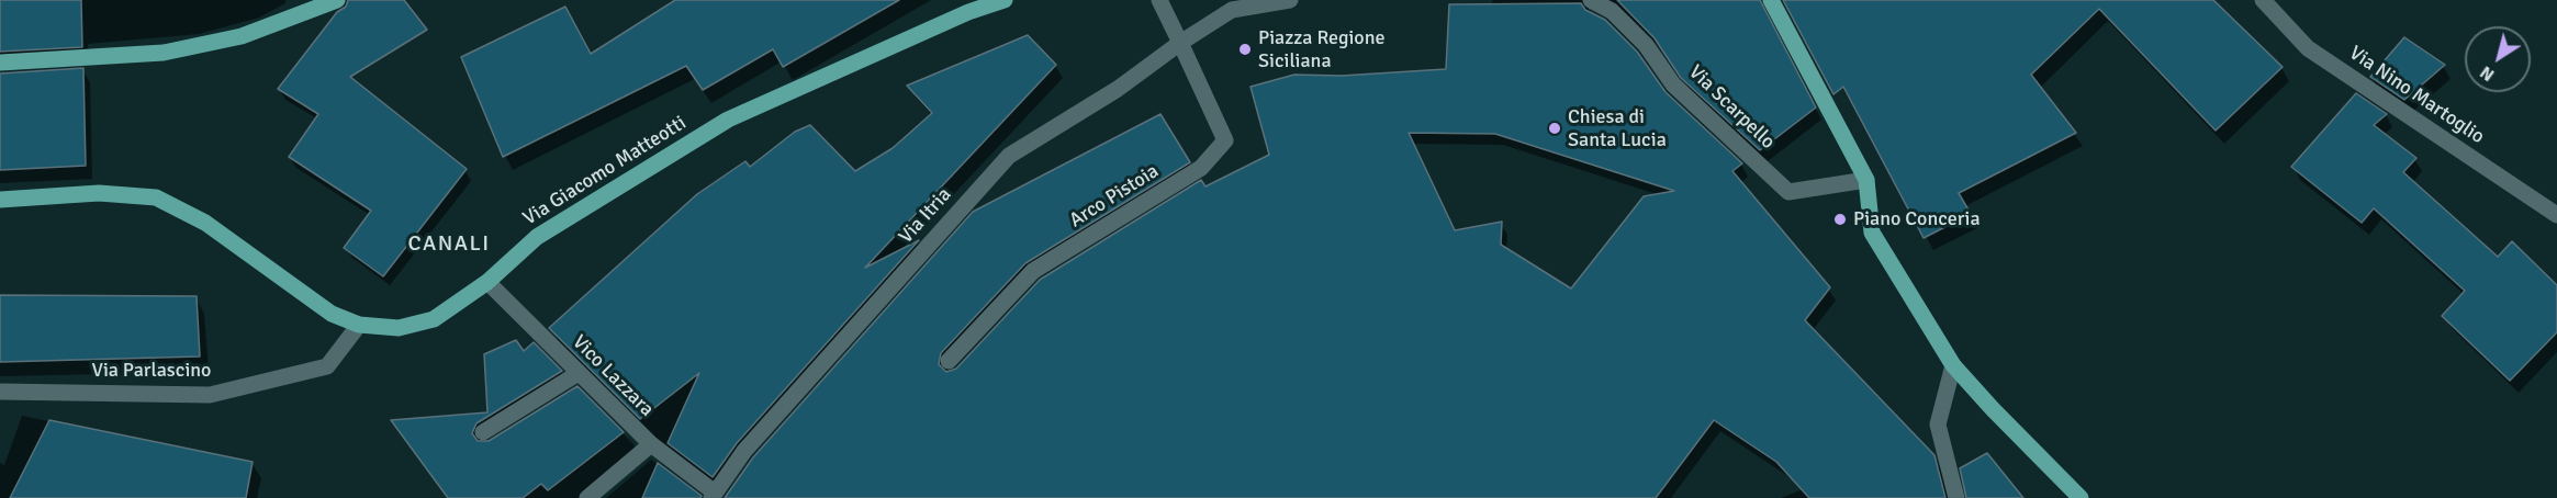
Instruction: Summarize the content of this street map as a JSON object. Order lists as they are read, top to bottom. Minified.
{"streets":{"main road":["Via Giacomo Matteotti"],"street":["Via Nino Martoglio","Via Scarpello","Arco Pistoia","Via Itria","Via Parlascino","Vico Lazzara"]},"crossings":[["Via Giacomo Matteotti","Via Parlascino"],["Via Giacomo Matteotti","Vico Lazzara"],["Arco Pistoia","Via Itria"],["Via Itria","Vico Lazzara"]],"districts":["CANALI"],"places":["Piazza Regione Siciliana","Chiesa di Santa Lucia","Piano Conceria"],"north":"bottom left"}
